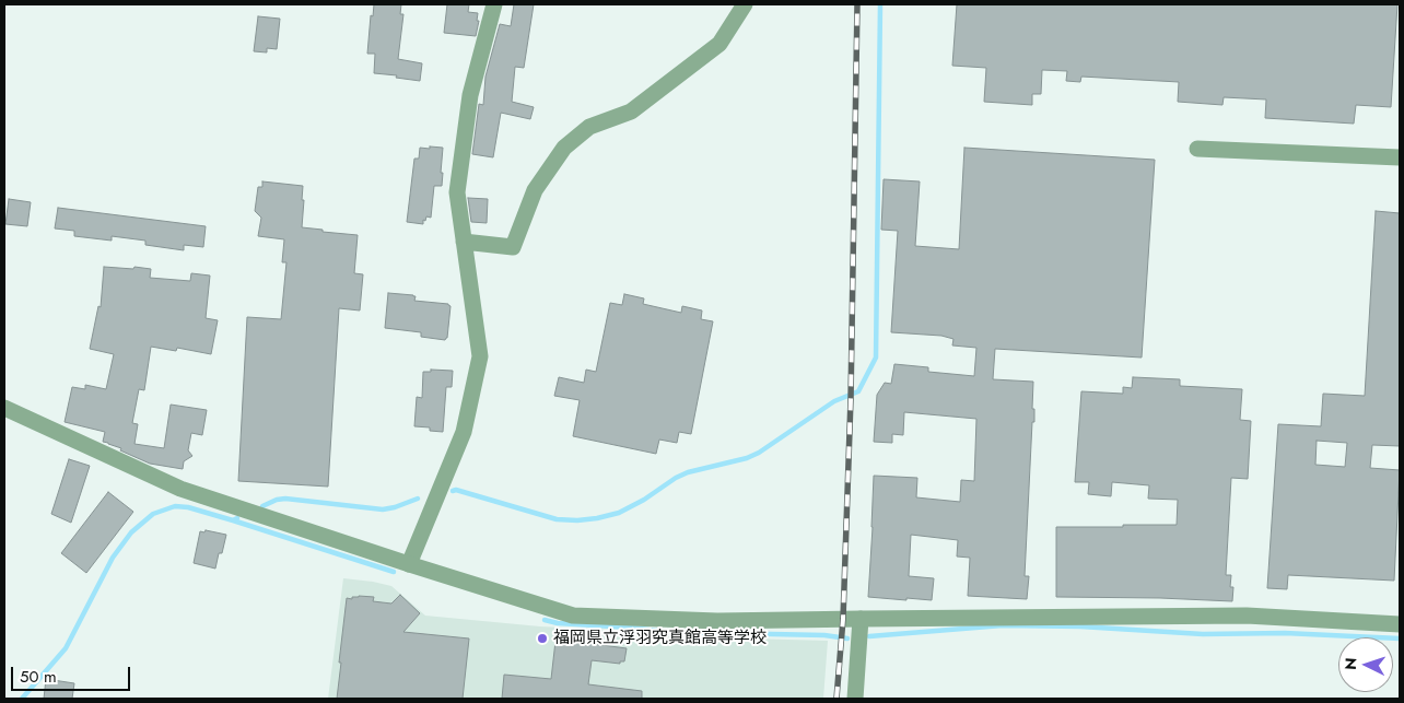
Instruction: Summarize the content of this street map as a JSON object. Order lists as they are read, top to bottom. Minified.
{"places":["福岡県立浮羽究真館高等学校"],"scale_bar":"50 m","north":"left"}
